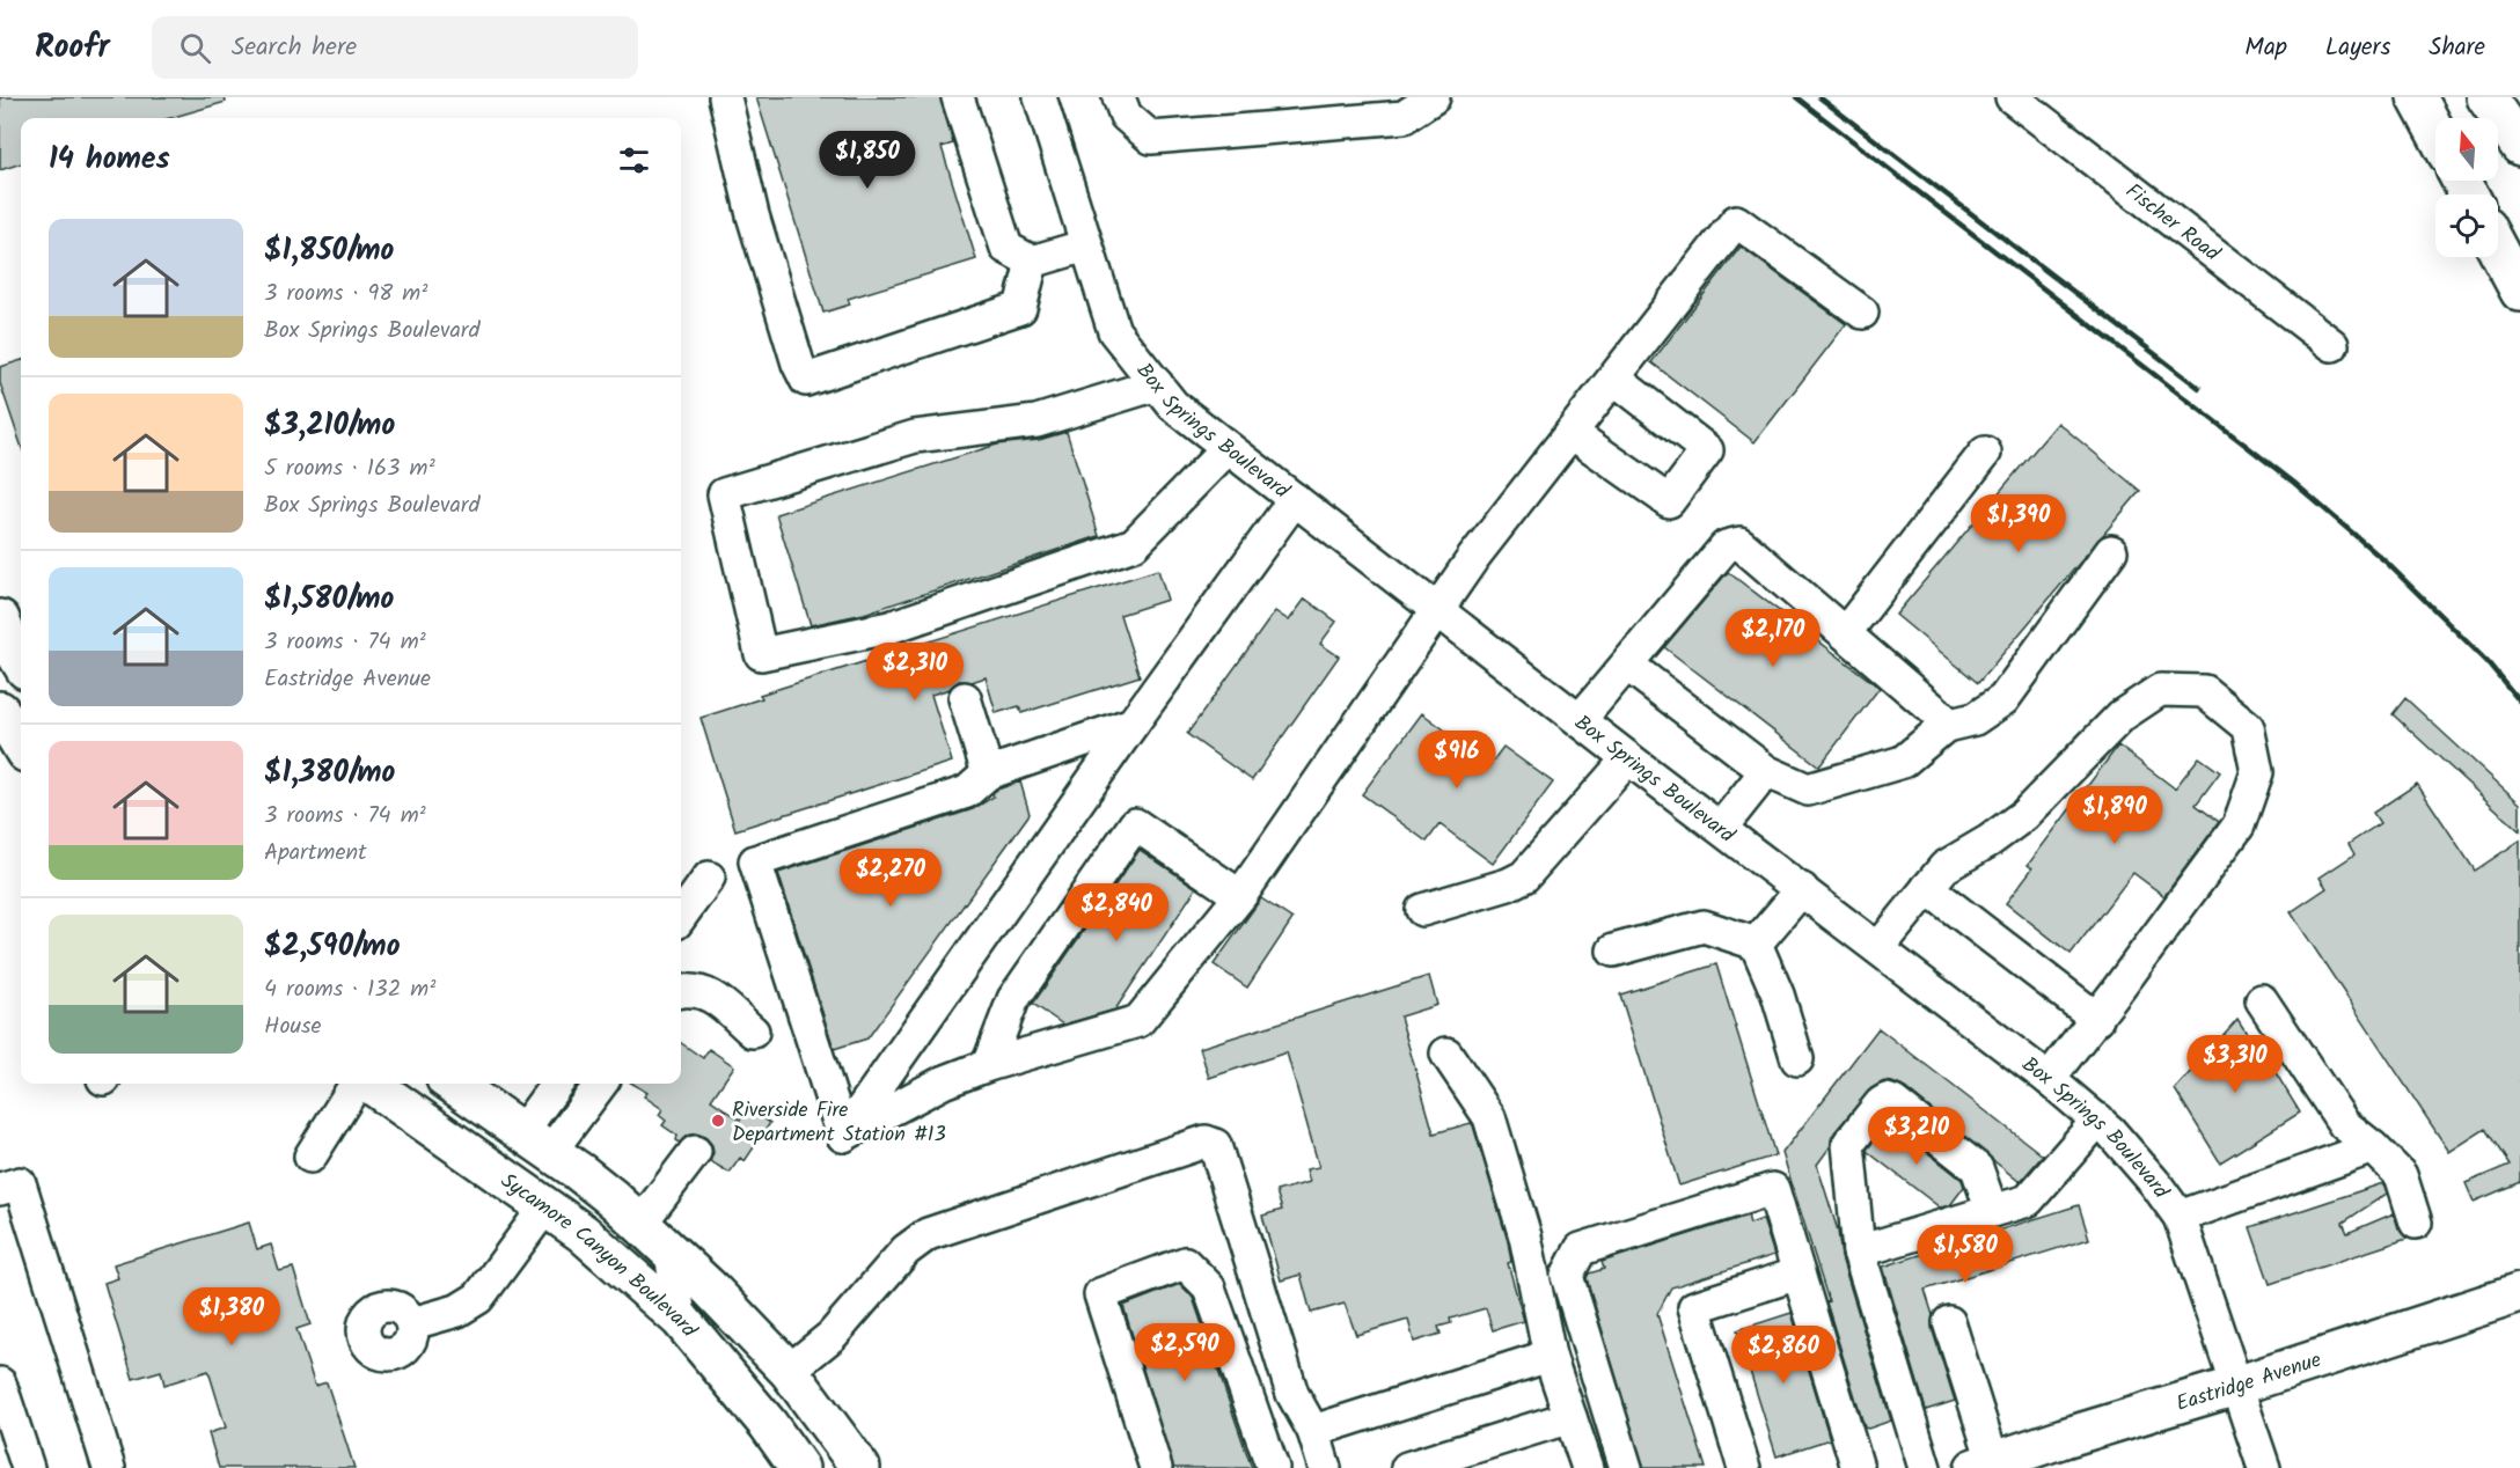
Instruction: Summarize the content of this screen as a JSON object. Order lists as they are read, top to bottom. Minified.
{"streets":{"main road":["Sycamore Canyon Boulevard","Eastridge Avenue"],"street":["Fischer Road","Box Springs Boulevard"]},"crossings":[["Box Springs Boulevard","Eastridge Avenue"]],"places":["Riverside Fire Department Station #13"],"north":"top","page":{"header":"Roofr","search":"Search here","nav":["Map","Layers","Share"],"heading":"14 homes","price":["$1,850","$1,390","$2,170","$2,310","$916","$1,890","$2,270","$2,840","$3,310","$3,210","$1,580","$1,380","$2,590","$2,860"],"list":[{"name":"$1,850/mo","note":"3 rooms · 98 m² · Box Springs Boulevard"},{"name":"$3,210/mo","note":"5 rooms · 163 m² · Box Springs Boulevard"},{"name":"$1,580/mo","note":"3 rooms · 74 m² · Eastridge Avenue"},{"name":"$1,380/mo","note":"3 rooms · 74 m² · Apartment"},{"name":"$2,590/mo","note":"4 rooms · 132 m² · House"}]}}
